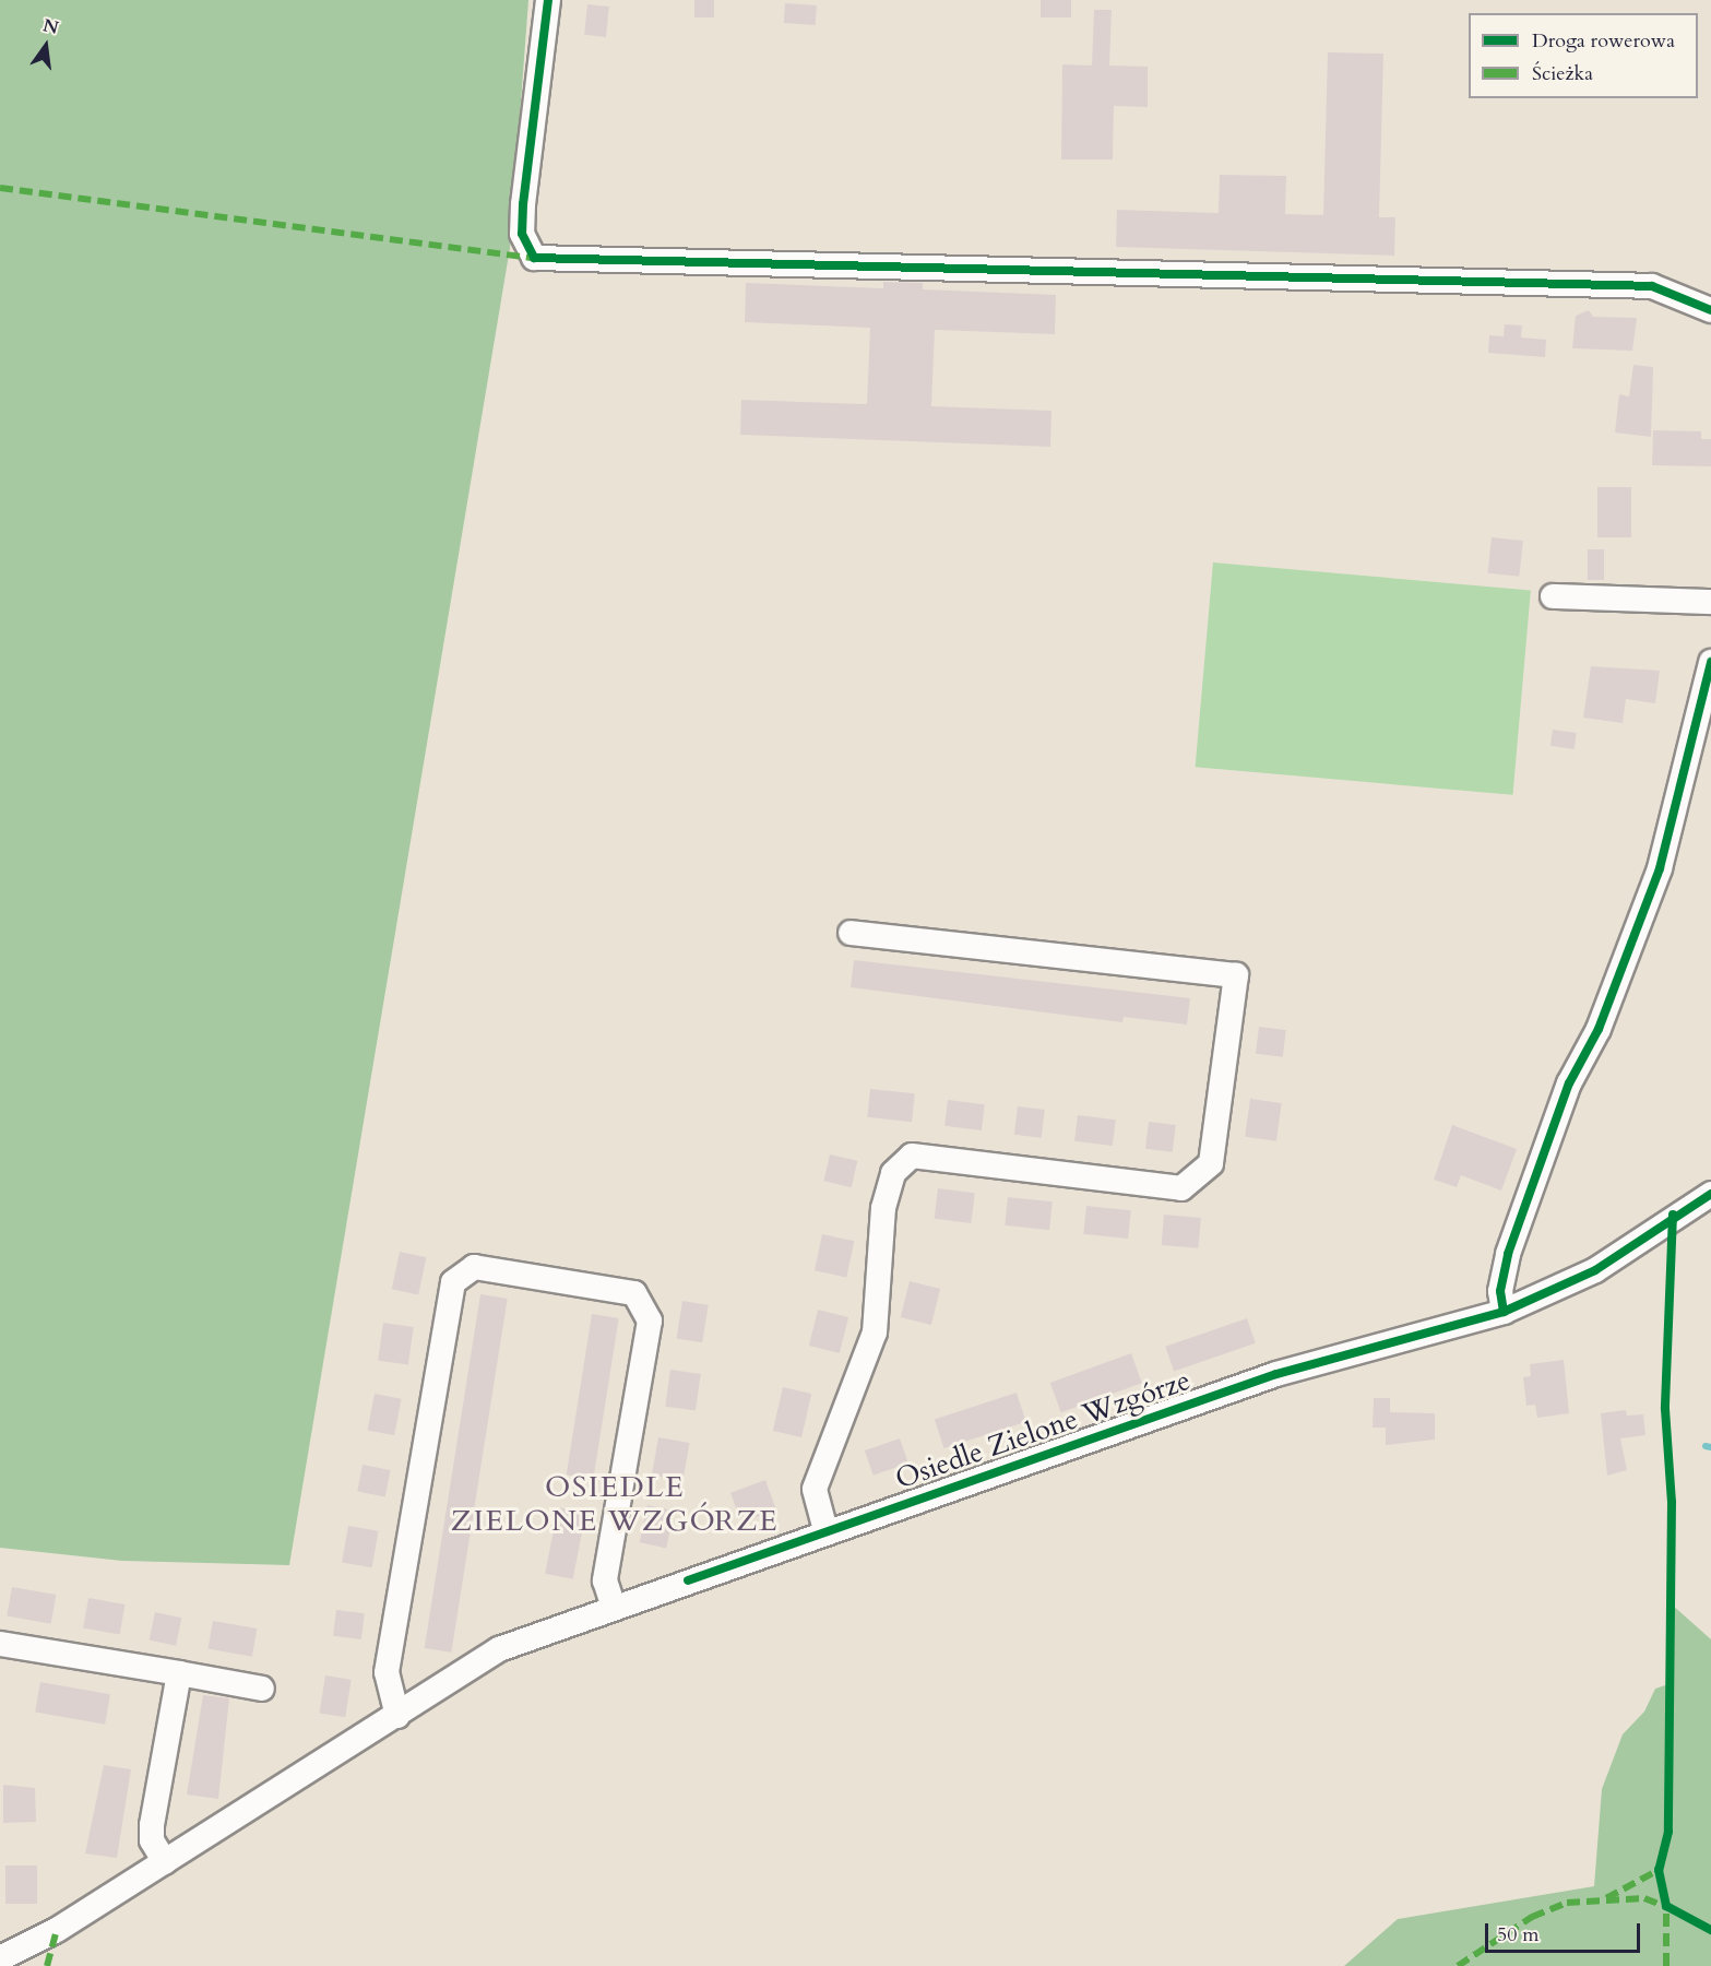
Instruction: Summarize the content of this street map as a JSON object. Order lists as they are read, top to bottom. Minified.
{"streets":{"street":["Osiedle Zielone Wzgórze"]},"districts":["OSIEDLE ZIELONE WZGÓRZE"],"legend":["Droga rowerowa","Ścieżka"],"scale_bar":"50 m","north":"top"}
